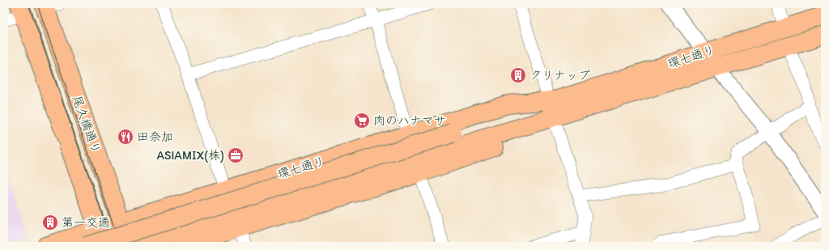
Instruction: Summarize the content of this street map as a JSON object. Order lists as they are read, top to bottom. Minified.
{"streets":{"main road":["環七通り","尾久橋通り"]},"crossings":[["環七通り","尾久橋通り"]],"places":{"building":["クリナップ","第一交通"],"supermarket":["肉のハナマサ"],"restaurant":["田奈加"],"office":["ASIAMIX(株)"]}}
